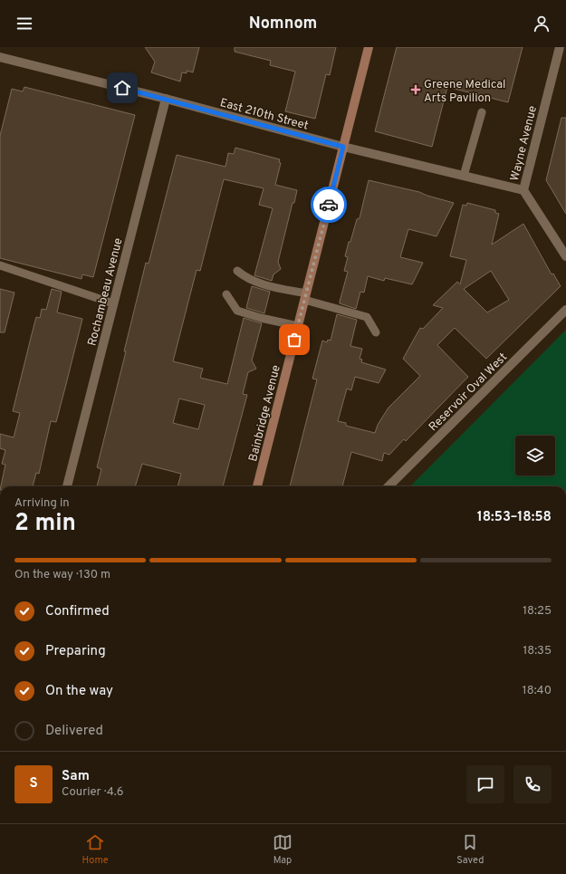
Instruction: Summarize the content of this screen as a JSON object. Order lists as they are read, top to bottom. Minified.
{"streets":{"main road":["Bainbridge Avenue"],"street":["East 210th Street","Wayne Avenue","Rochambeau Avenue","Reservoir Oval West"]},"crossings":[["East 210th Street","Wayne Avenue"],["East 210th Street","Rochambeau Avenue"],["East 210th Street","Bainbridge Avenue"]],"places":{"health":["Greene Medical Arts Pavilion"]},"page":{"header":"Nomnom","heading":["2 min","Arriving in","18:53–18:58"],"panel":["Sam","Courier · 4.6"],"bar":"On the way · 130 m","list":[["Confirmed","18:25"],["Preparing","18:35"],["On the way","18:40"],"Delivered"],"round":"S","tabs":["Home","Map","Saved"]}}
